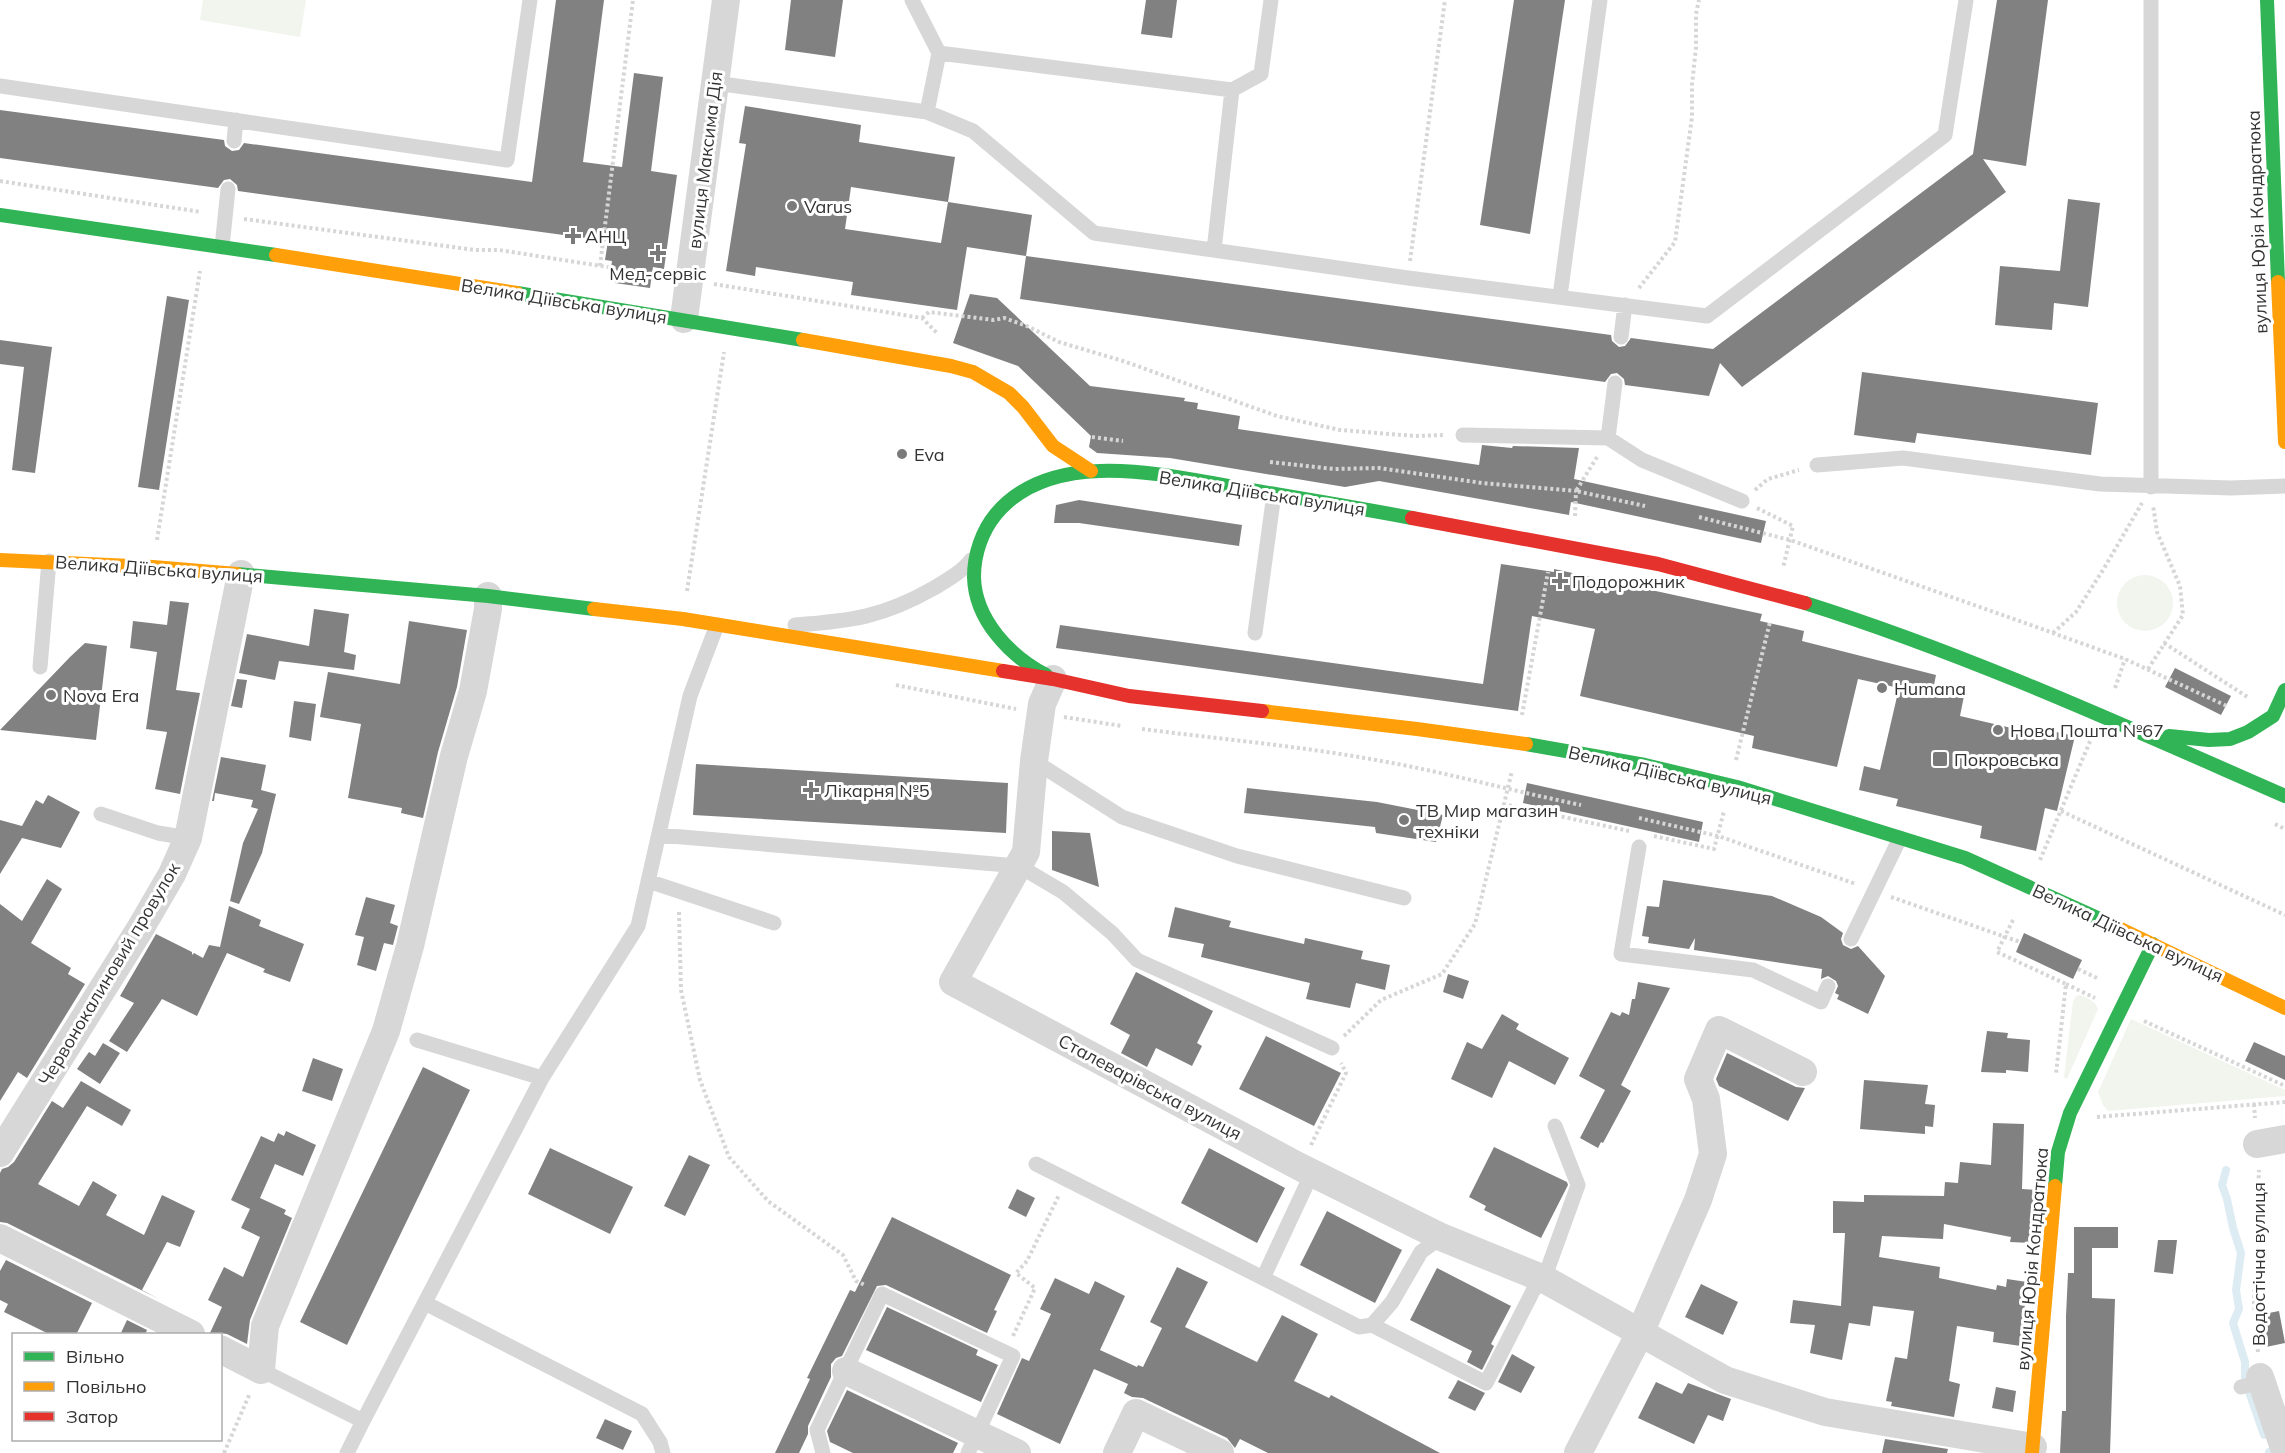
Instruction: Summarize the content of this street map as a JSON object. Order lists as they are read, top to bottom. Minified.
{"streets":{"main road":["вулиця Юрія Кондратюка","Велика Діївська вулиця"],"street":["вулиця Максима Дія","Червонокалиновий провулок","Сталеварівська вулиця"],"path":["Водостічна вулиця"]},"crossings":[["вулиця Максима Дія","Велика Діївська вулиця"],["вулиця Юрія Кондратюка","Велика Діївська вулиця"],["вулиця Юрія Кондратюка","Сталеварівська вулиця"],["Велика Діївська вулиця","Червонокалиновий провулок"],["Велика Діївська вулиця","Сталеварівська вулиця"]],"places":{"other":["Varus","Eva","Humana","Nova Era","Нова Пошта №67","ТВ Мир магазин техніки"],"health":["АНЦ","Мед-сервіс","Подорожник","Лікарня №5"],"transit":["Покровська"]},"legend":["Вільно","Повільно","Затор"]}
